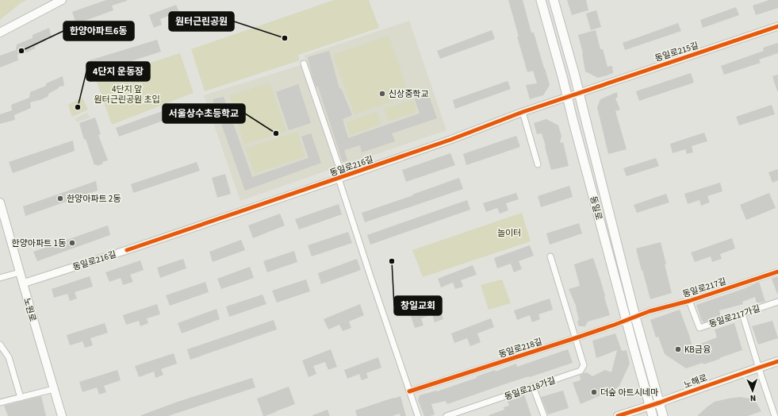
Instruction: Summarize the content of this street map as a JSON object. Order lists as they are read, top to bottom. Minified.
{"streets":{"main road":["동일로","노원로","노해로"],"street":["동일로215길","동일로216길","동일로217길","동일로217가길","동일로218길","동일로218가길"]},"crossings":[["동일로215길","동일로216길"],["동일로215길","동일로"],["동일로216길","동일로"],["동일로216길","노원로"],["동일로","동일로217길"],["동일로","동일로218길"],["동일로","노해로"],["동일로217길","동일로217가길"],["동일로217길","동일로218길"],["동일로218길","동일로218가길"]],"parks":["4단지 앞 원터근린공원 초입","놀이터"],"places":["원터근린공원","한양아파트6동","신상중학교","4단지 운동장","서울상수초등학교","한양아파트 2동","한양아파트 1동","창일교회","KB금융","더숲 아트시네마"],"north":"bottom"}
